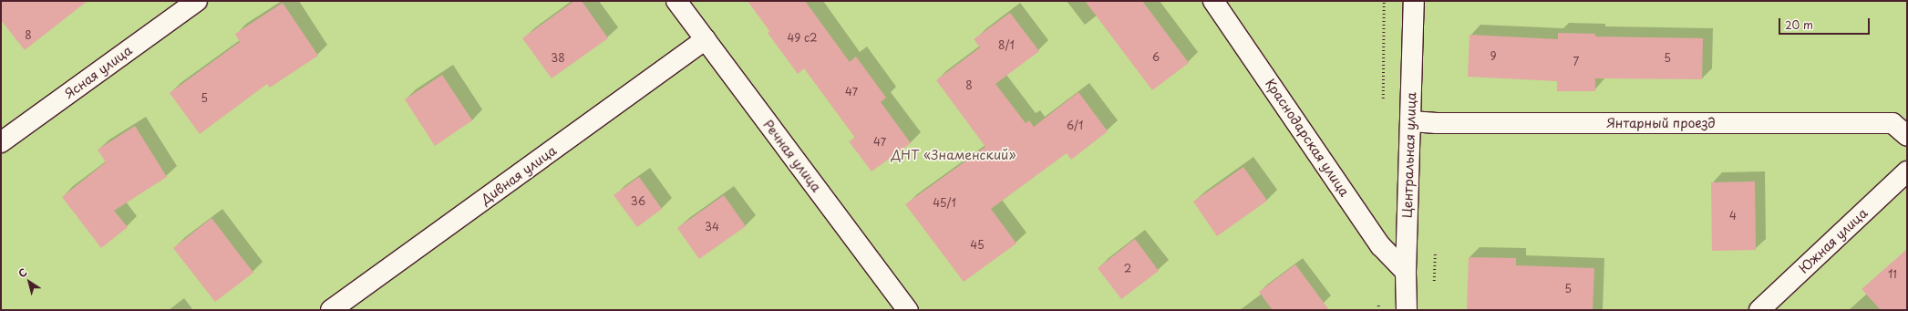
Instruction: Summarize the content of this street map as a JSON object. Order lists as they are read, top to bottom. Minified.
{"streets":{"street":["Ясная улица","Янтарный проезд","Краснодарская улица","Центральная улица","Речная улица","Дивная улица","Южная улица"]},"crossings":[["Янтарный проезд","Центральная улица"],["Краснодарская улица","Центральная улица"],["Речная улица","Дивная улица"]],"parks":["ДНТ «Знаменский»"],"house_numbers":["8","49 с2","8/1","9","6","38","5","7","8","47","5","6/1","47","36","45/1","4","34","45","2","11","5"],"scale_bar":"20 m","north":"top left"}
